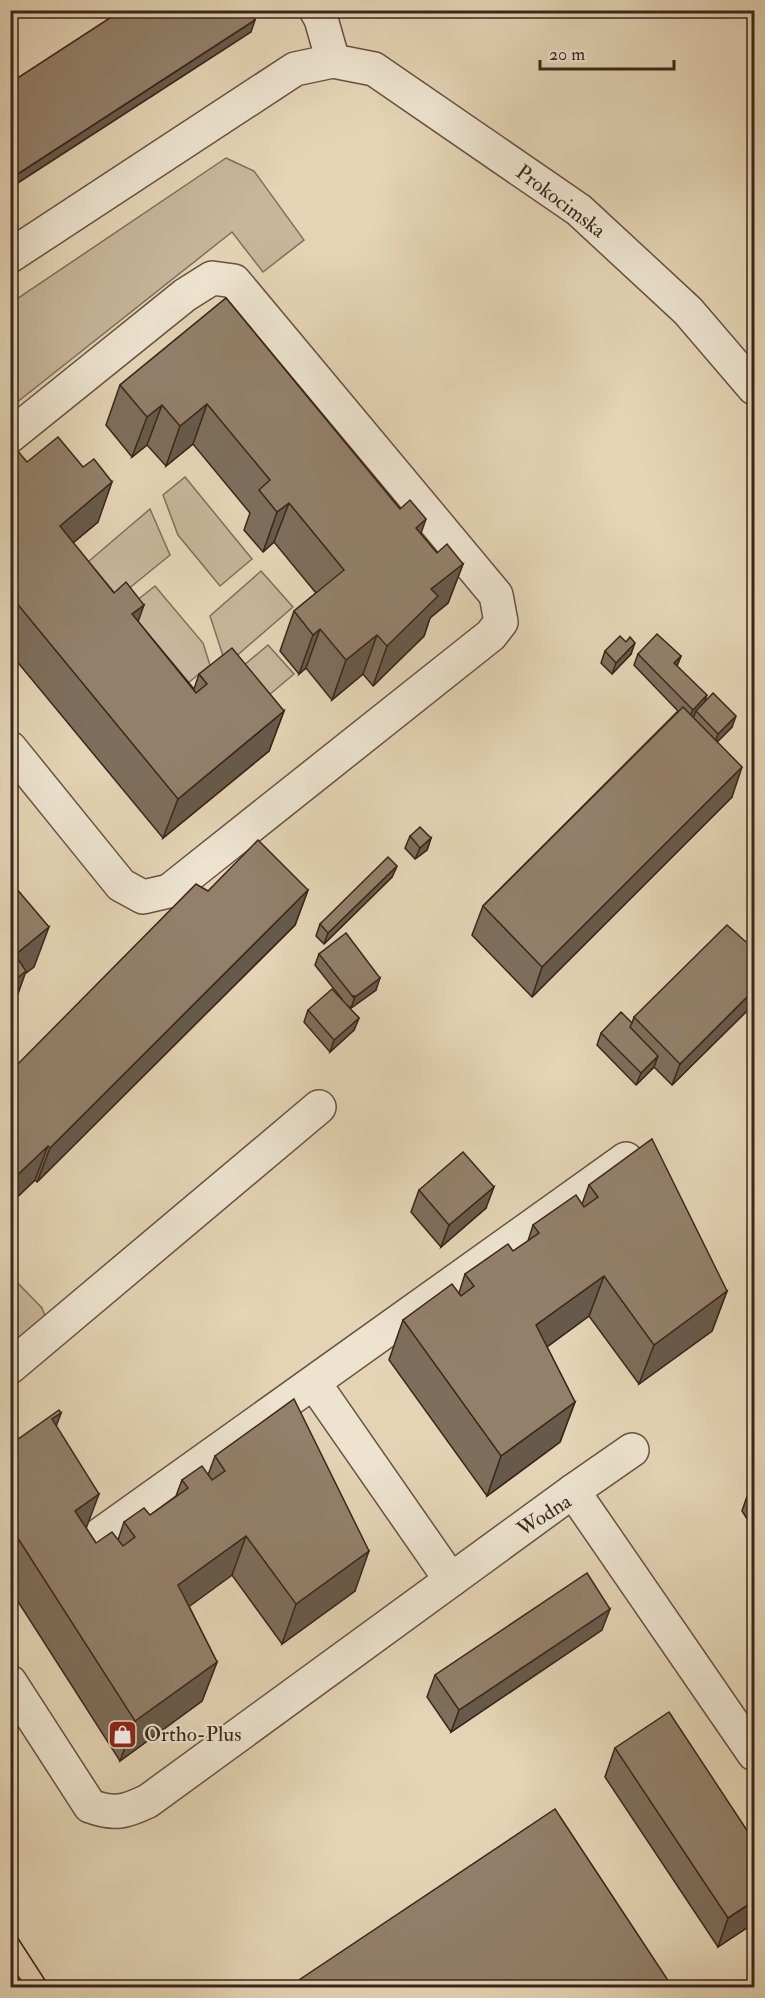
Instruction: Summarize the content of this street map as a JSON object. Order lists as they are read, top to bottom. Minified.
{"streets":{"street":["Prokocimska","Wodna"]},"places":{"shop":["Ortho-Plus"]},"scale_bar":"20 m"}
